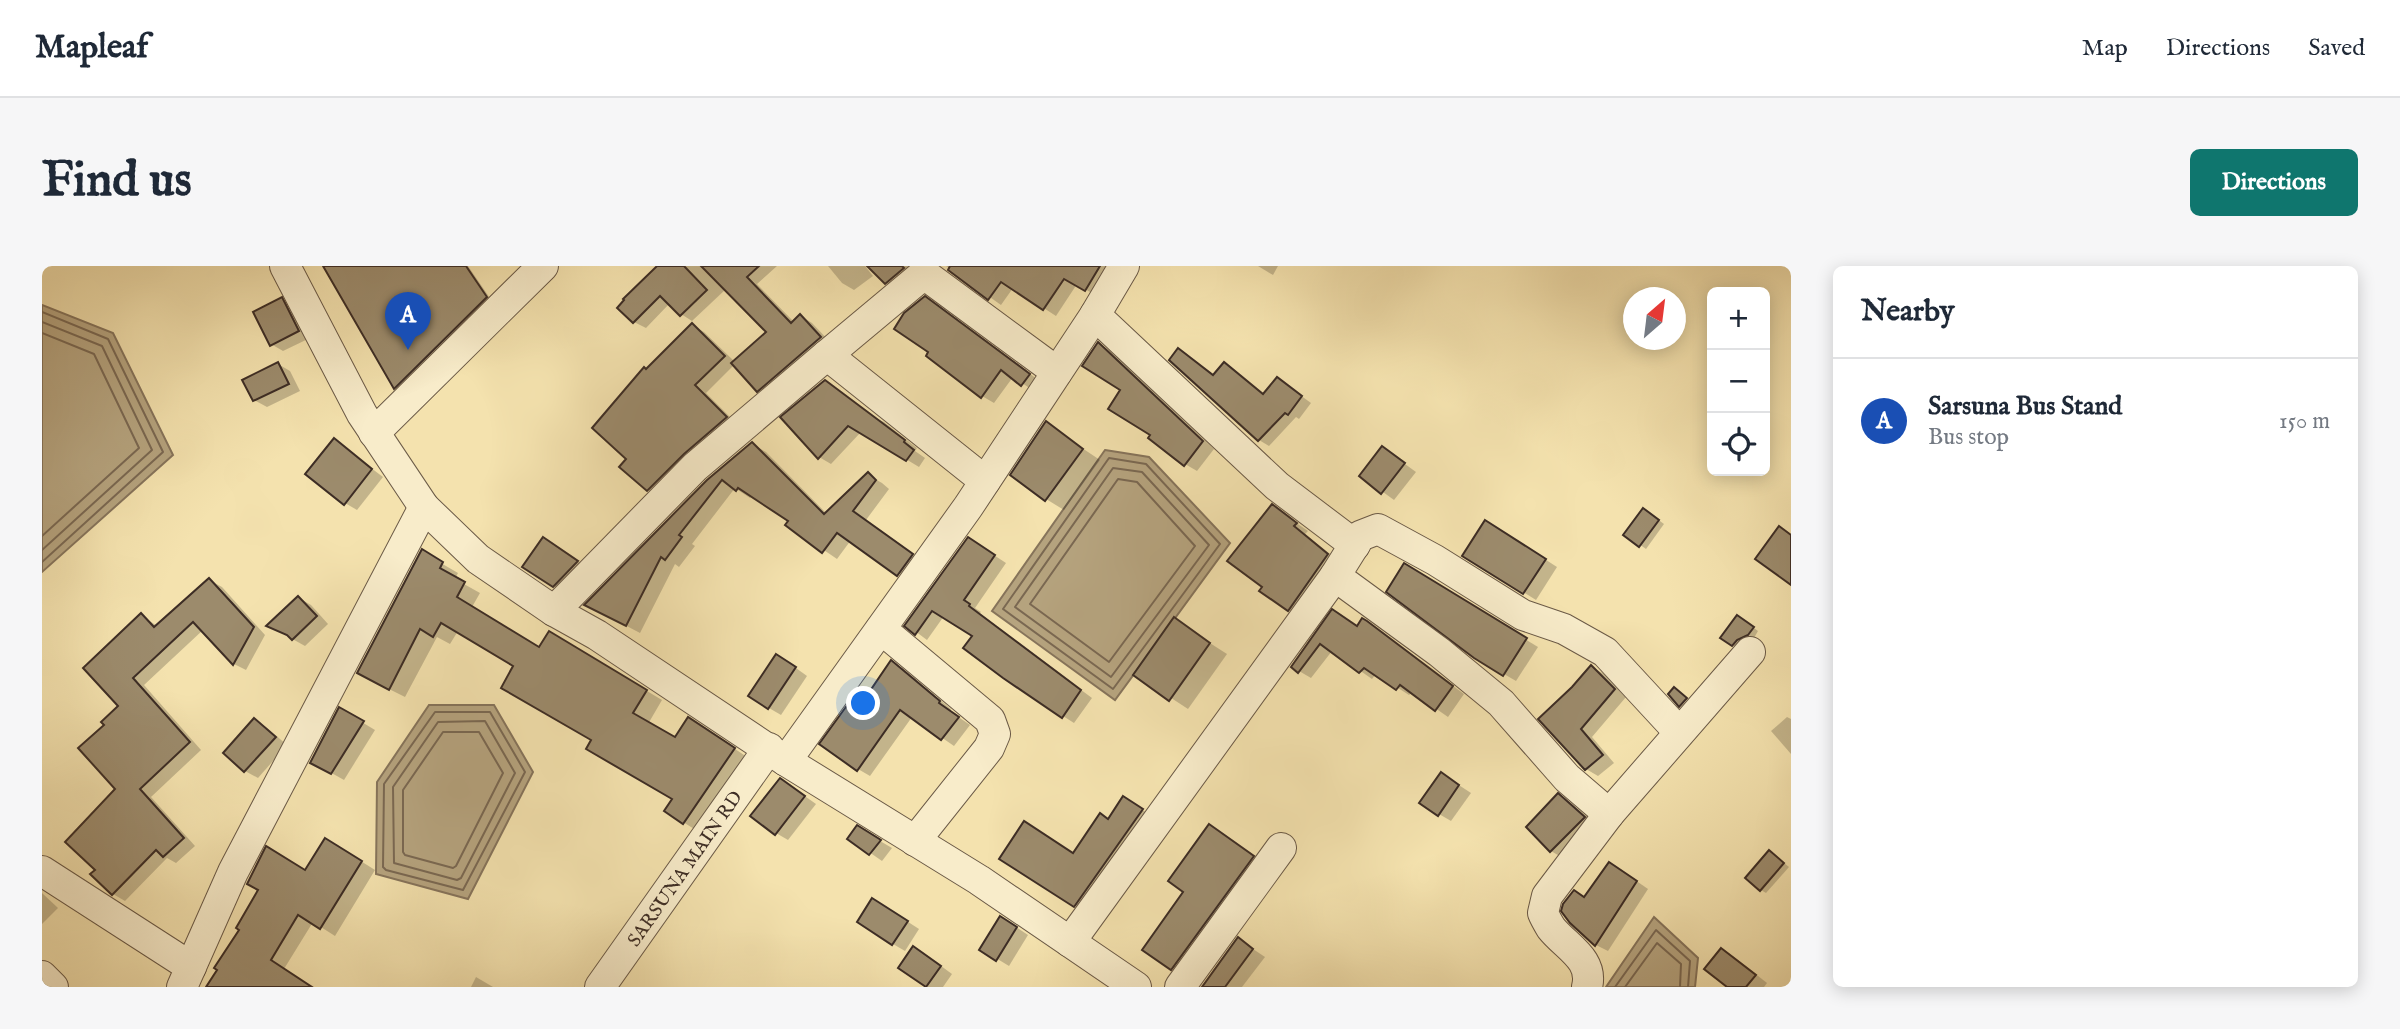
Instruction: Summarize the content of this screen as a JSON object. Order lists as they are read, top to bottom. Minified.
{"streets":{"street":["SARSUNA MAIN RD"]},"north":"top right","page":{"header":"Mapleaf","nav":["Map","Directions","Saved"],"buttons":"Directions","title":"Find us","heading":"Nearby","map_buttons":["+","−"],"pins":"A","list":[{"mark":"A","name":"Sarsuna Bus Stand","note":"Bus stop","value":"150 m"}]}}
